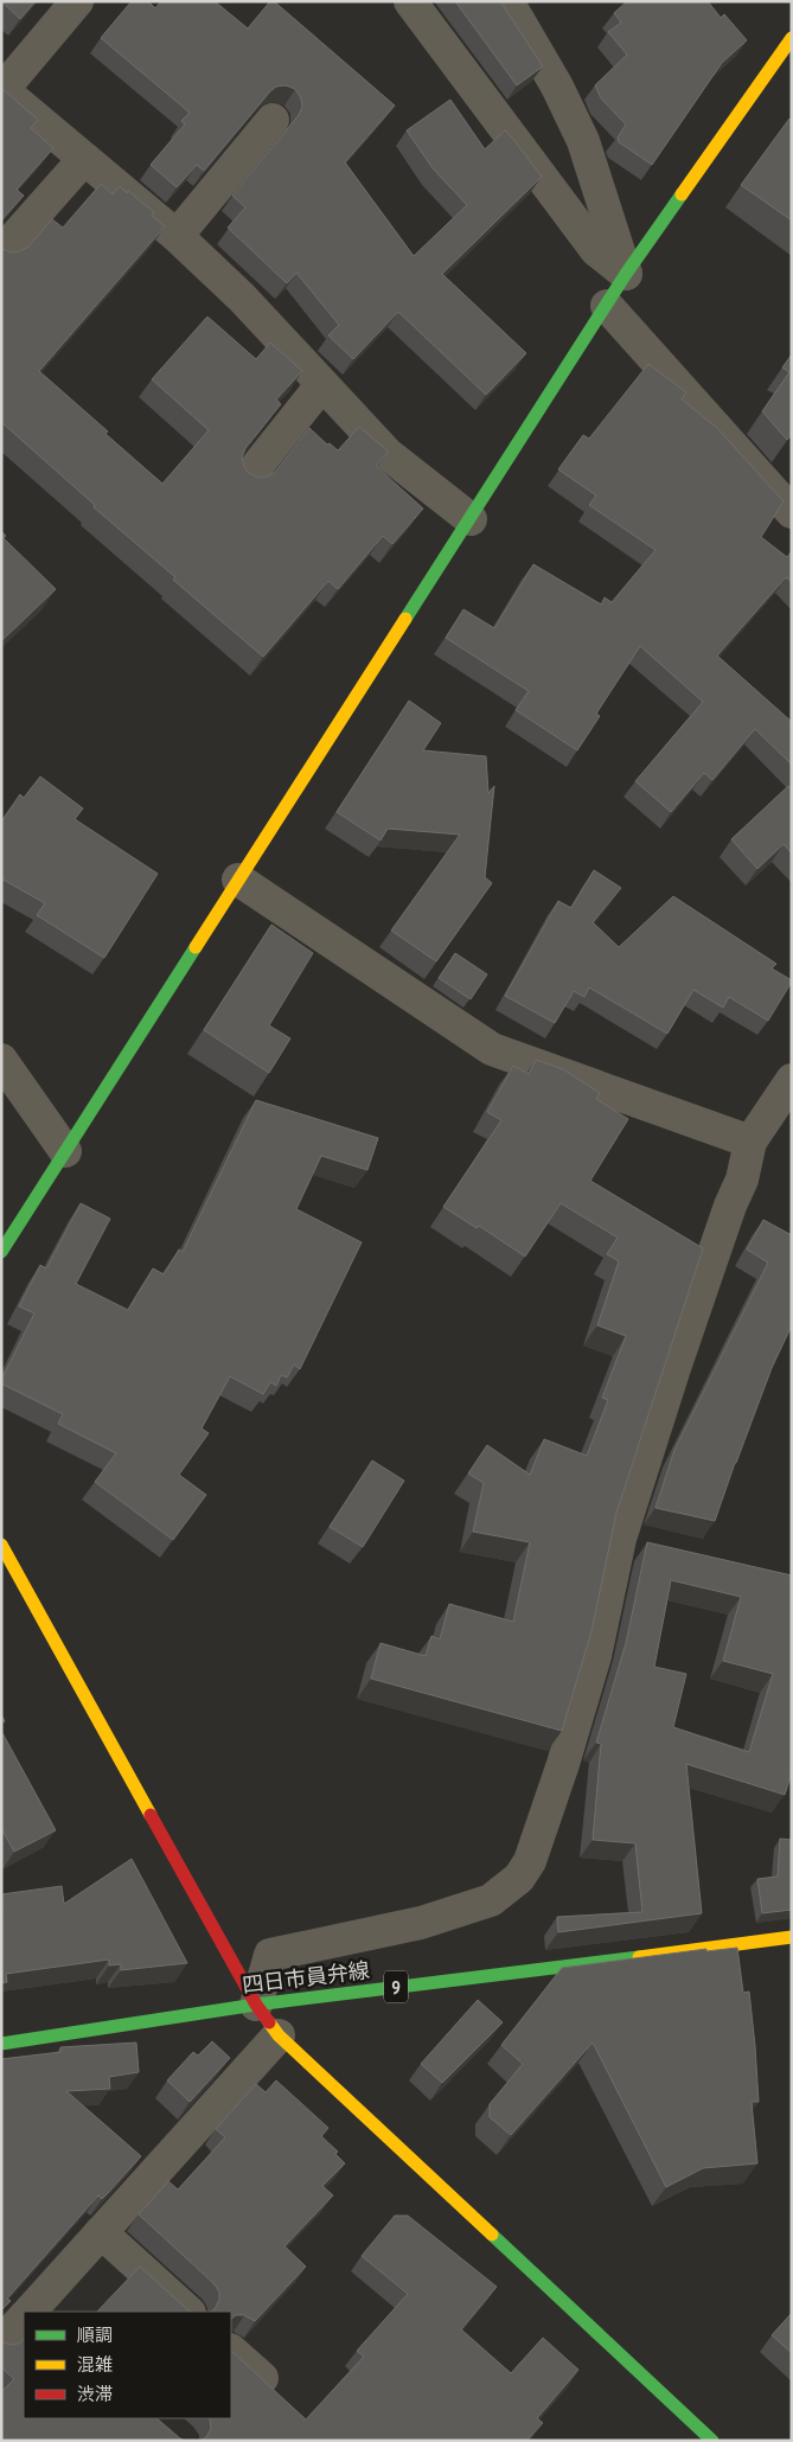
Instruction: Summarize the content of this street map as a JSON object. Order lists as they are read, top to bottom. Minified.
{"streets":{"street":["四日市員弁線","9"]},"legend":["順調","混雑","渋滞"]}
